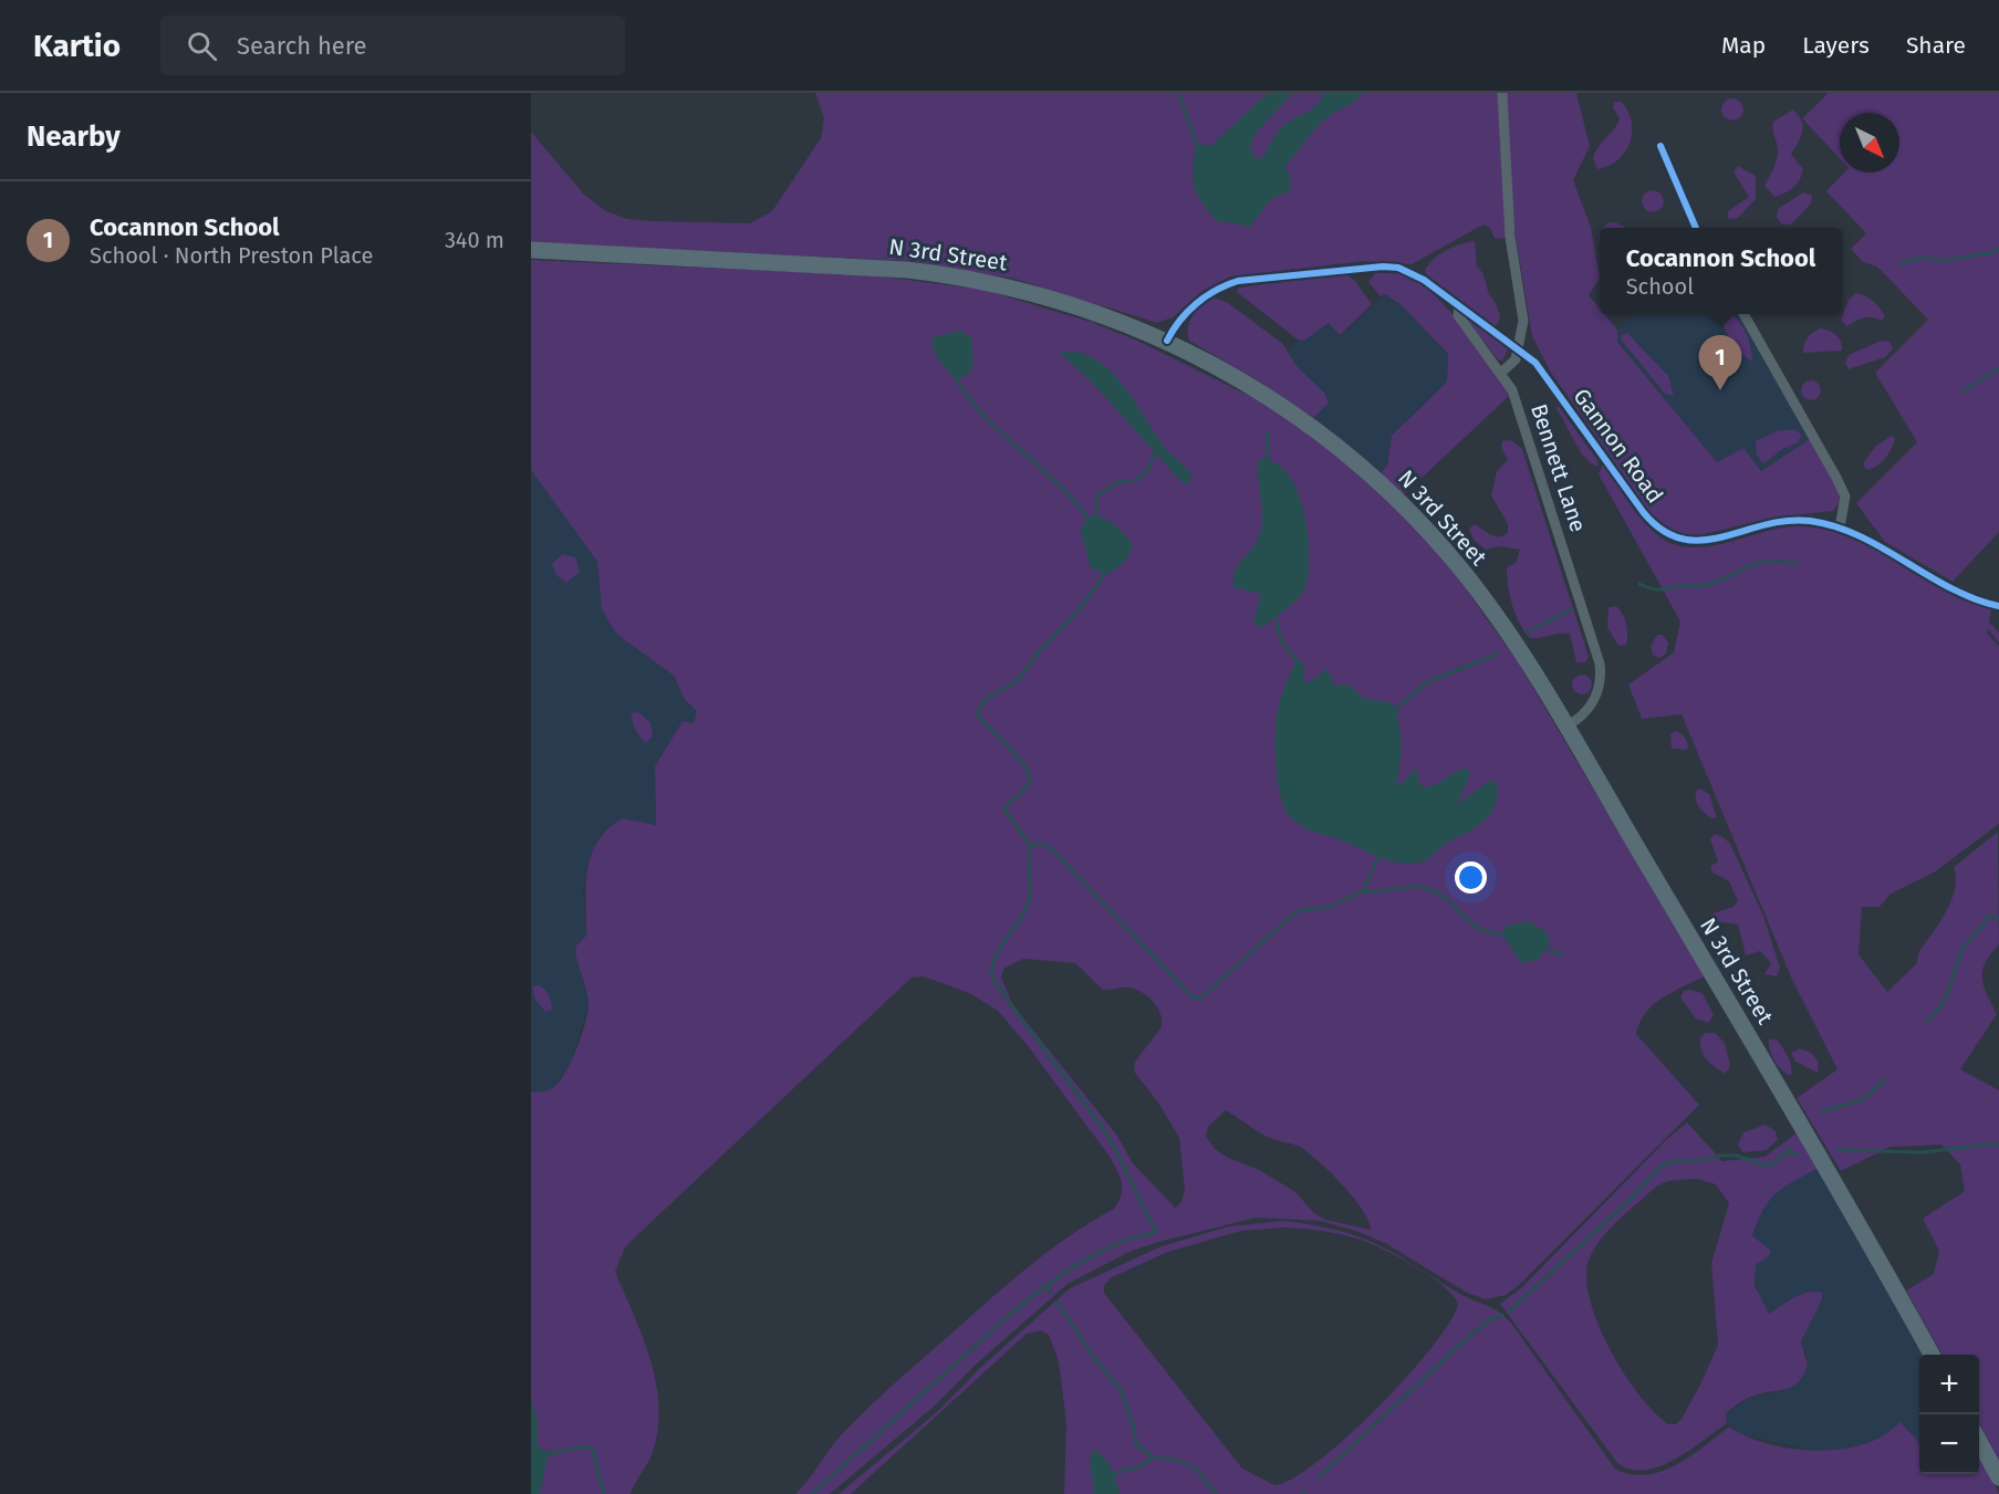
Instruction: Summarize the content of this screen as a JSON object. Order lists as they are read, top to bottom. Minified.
{"streets":{"main road":["N 3rd Street"],"street":["Gannon Road","Bennett Lane"]},"crossings":[["N 3rd Street","Bennett Lane"]],"north":"bottom right","page":{"header":"Kartio","search":"Search here","nav":["Map","Layers","Share"],"heading":"Nearby","list":[{"mark":"1","name":"Cocannon School","note":"School · North Preston Place","value":"340 m"}],"popup":["Cocannon School","School"],"pins":"1","map_buttons":["+","−"]}}
